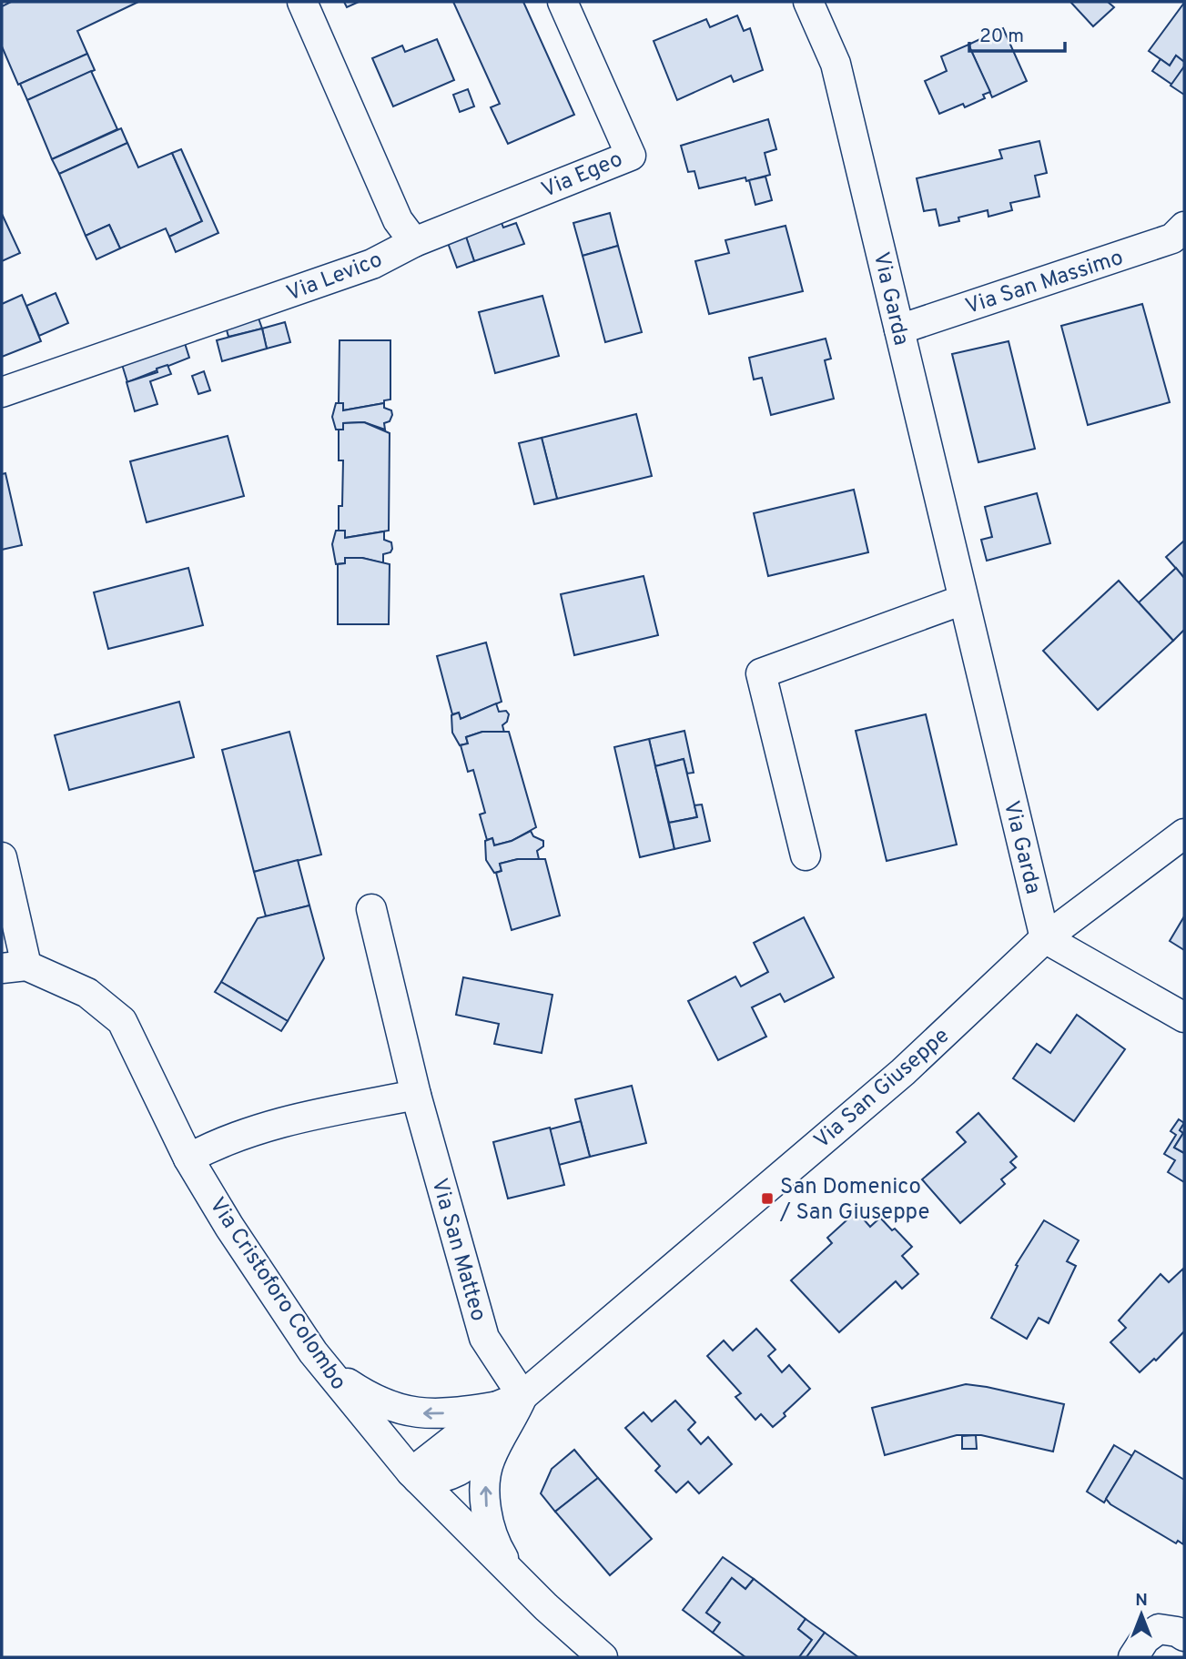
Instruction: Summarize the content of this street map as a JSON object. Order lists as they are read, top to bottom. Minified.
{"streets":{"street":["Via Egeo","Via Levico","Via San Massimo","Via Garda","Via San Giuseppe","Via San Matteo","Via Cristoforo Colombo"]},"crossings":[["Via Egeo","Via Levico"],["Via San Massimo","Via Garda"],["Via Garda","Via San Giuseppe"],["Via San Giuseppe","Via San Matteo"],["Via San Giuseppe","Via Cristoforo Colombo"]],"places":{"transit":["San Domenico / San Giuseppe"]},"scale_bar":"20 m","north":"top"}
